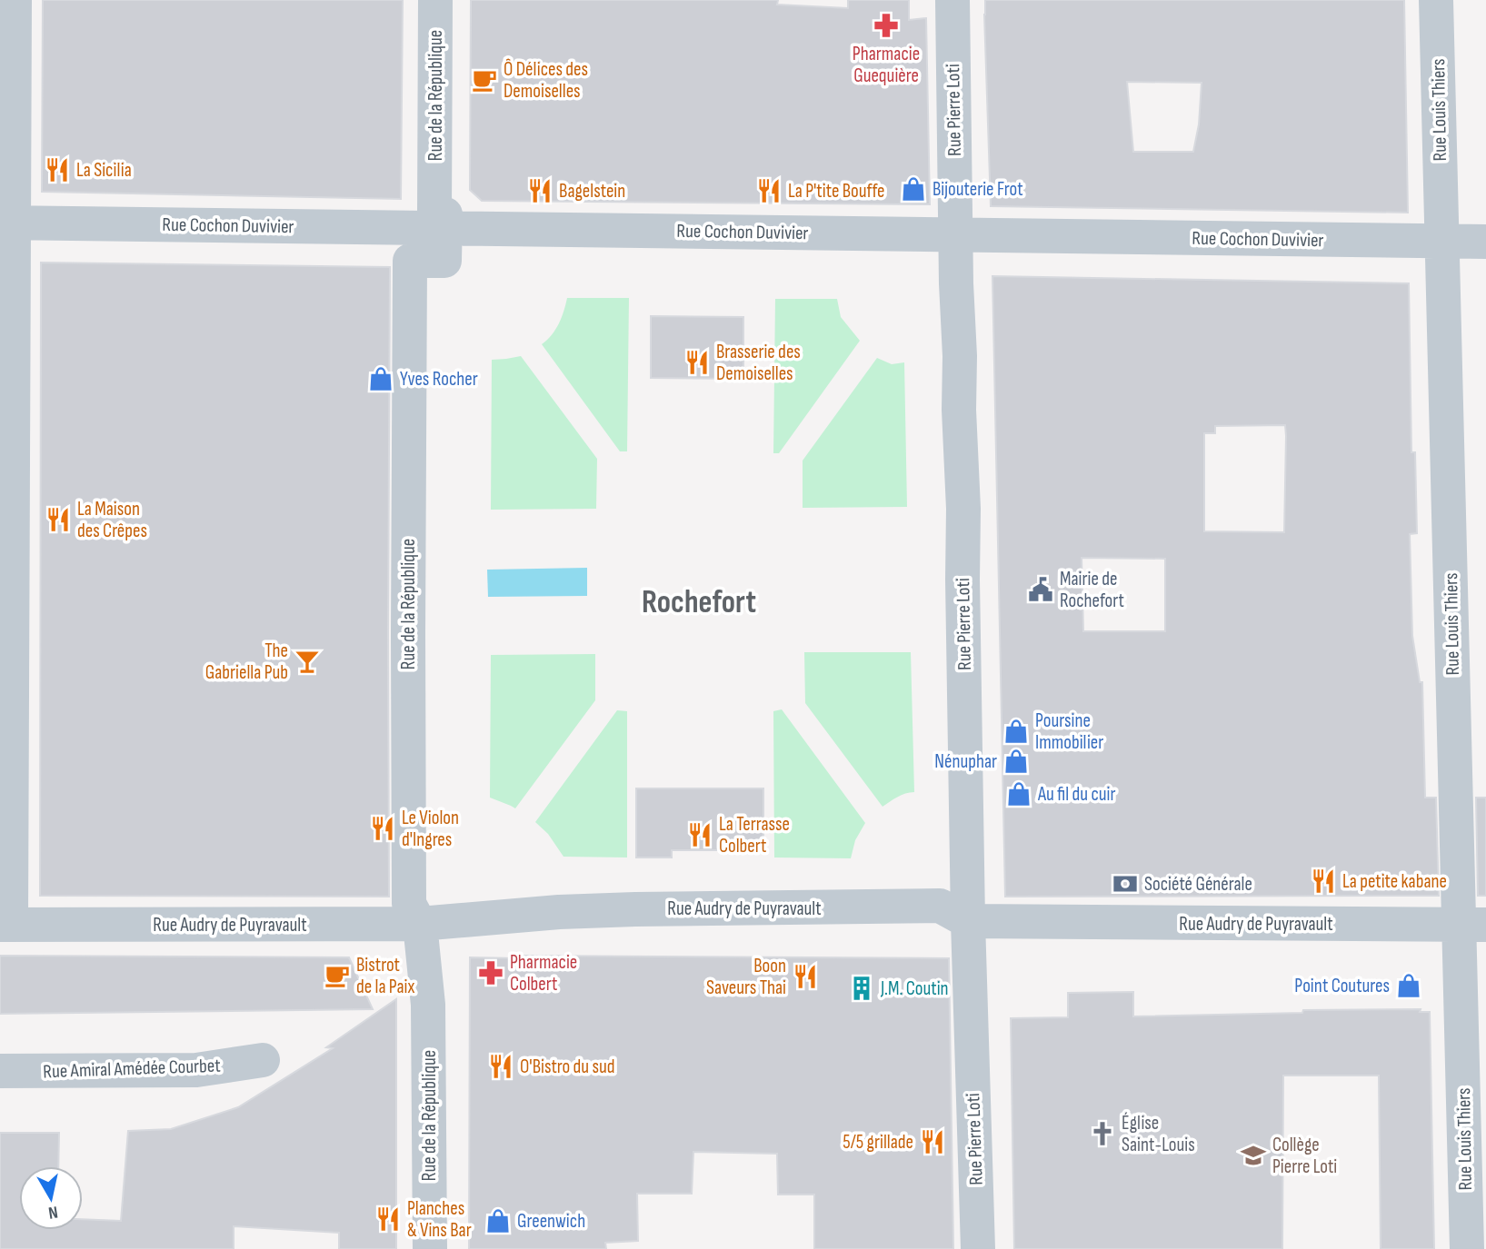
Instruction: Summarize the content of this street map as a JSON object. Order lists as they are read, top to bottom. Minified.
{"streets":{"street":["Rue de la République","Rue Pierre Loti","Rue Louis Thiers","Rue Cochon Duvivier","Rue Audry de Puyravault","Rue Amiral Amédée Courbet"]},"crossings":[["Rue de la République","Rue Cochon Duvivier"],["Rue de la République","Rue Audry de Puyravault"],["Rue Pierre Loti","Rue Cochon Duvivier"],["Rue Pierre Loti","Rue Audry de Puyravault"],["Rue Louis Thiers","Rue Cochon Duvivier"],["Rue Louis Thiers","Rue Audry de Puyravault"]],"districts":["Rochefort"],"places":{"pharmacy":["Pharmacie Guequière","Pharmacie Colbert"],"cafe":["Ô Délices des Demoiselles","Bistrot de la Paix"],"restaurant":["La Sicilia","Bagelstein","La P'tite Bouffe","Brasserie des Demoiselles","La Maison des Crêpes","Le Violon d'Ingres","La Terrasse Colbert","La petite kabane","Boon Saveurs Thai","O'Bistro du sud","5/5 grillade","Planches & Vins Bar"],"shop":["Bijouterie Frot","Yves Rocher","Poursine Immobilier","Nénuphar","Au fil du cuir","Point Coutures","Greenwich"],"public building":["Mairie de Rochefort"],"bar":["The Gabriella Pub"],"bank":["Société Générale"],"building":["J.M. Coutin"],"church":["Église Saint-Louis"],"school or university":["Collège Pierre Loti"]},"north":"bottom"}
